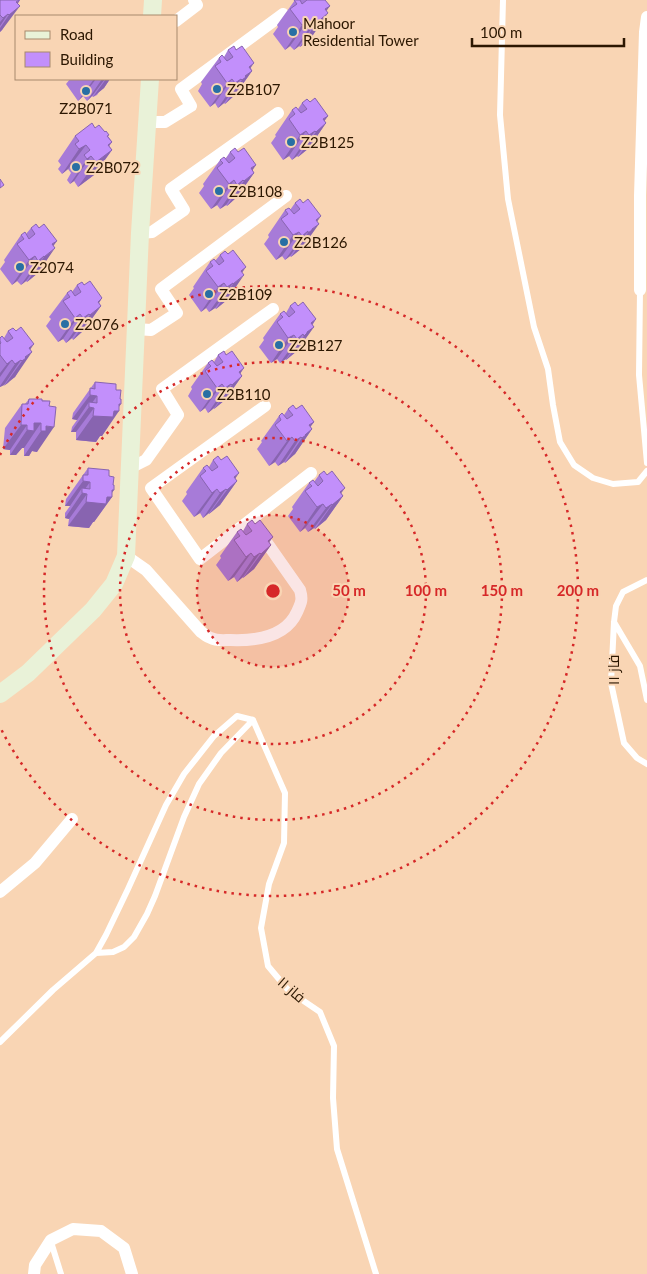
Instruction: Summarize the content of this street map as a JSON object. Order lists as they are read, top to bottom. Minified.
{"streets":{"lane":["فاز ۱۱"]},"places":["Mahoor Residential Tower","Z2B107","Z2B071","Z2B125","Z2B072","Z2B108","Z2B126","Z2074","Z2B109","Z2076","Z2B127","Z2B110"],"legend":["Road","Building"],"scale_bar":"100 m","rings":["50 m","100 m","150 m","200 m"]}
